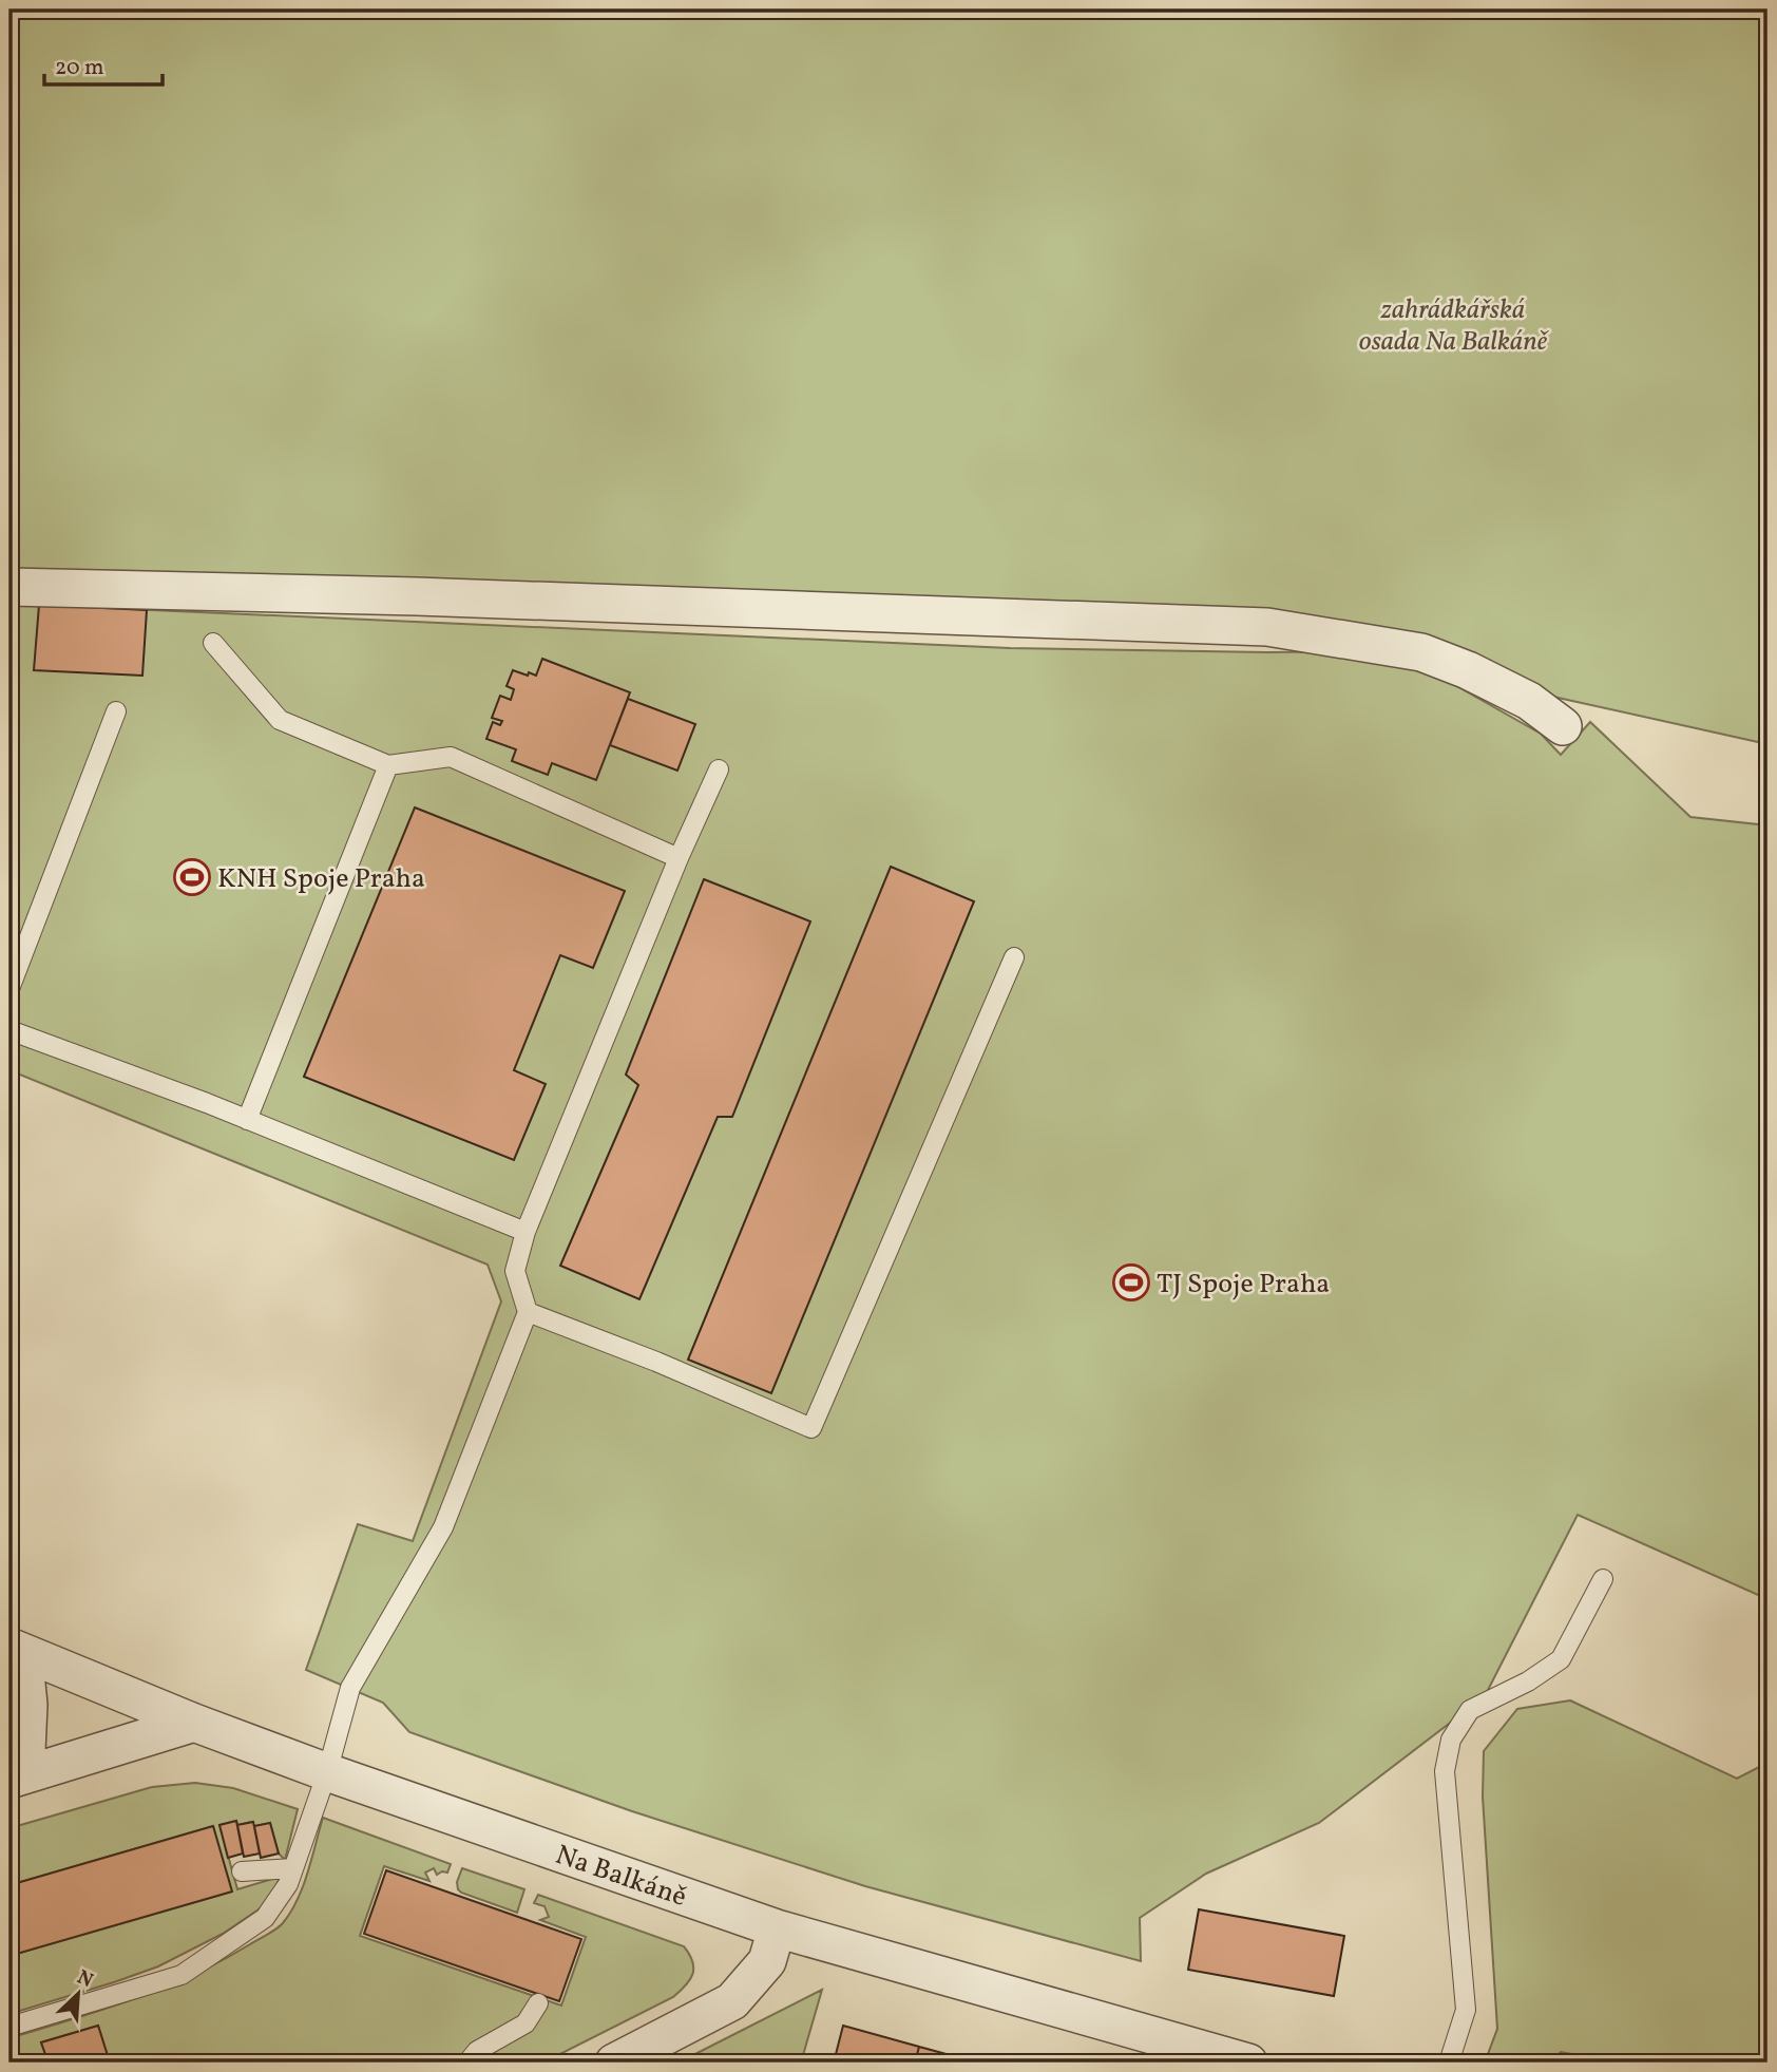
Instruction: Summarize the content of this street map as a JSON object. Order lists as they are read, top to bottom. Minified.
{"streets":{"street":["Na Balkáně"]},"parks":["zahrádkářská osada Na Balkáně"],"places":{"sports":["KNH Spoje Praha","TJ Spoje Praha"]},"scale_bar":"20 m","north":"top right"}
